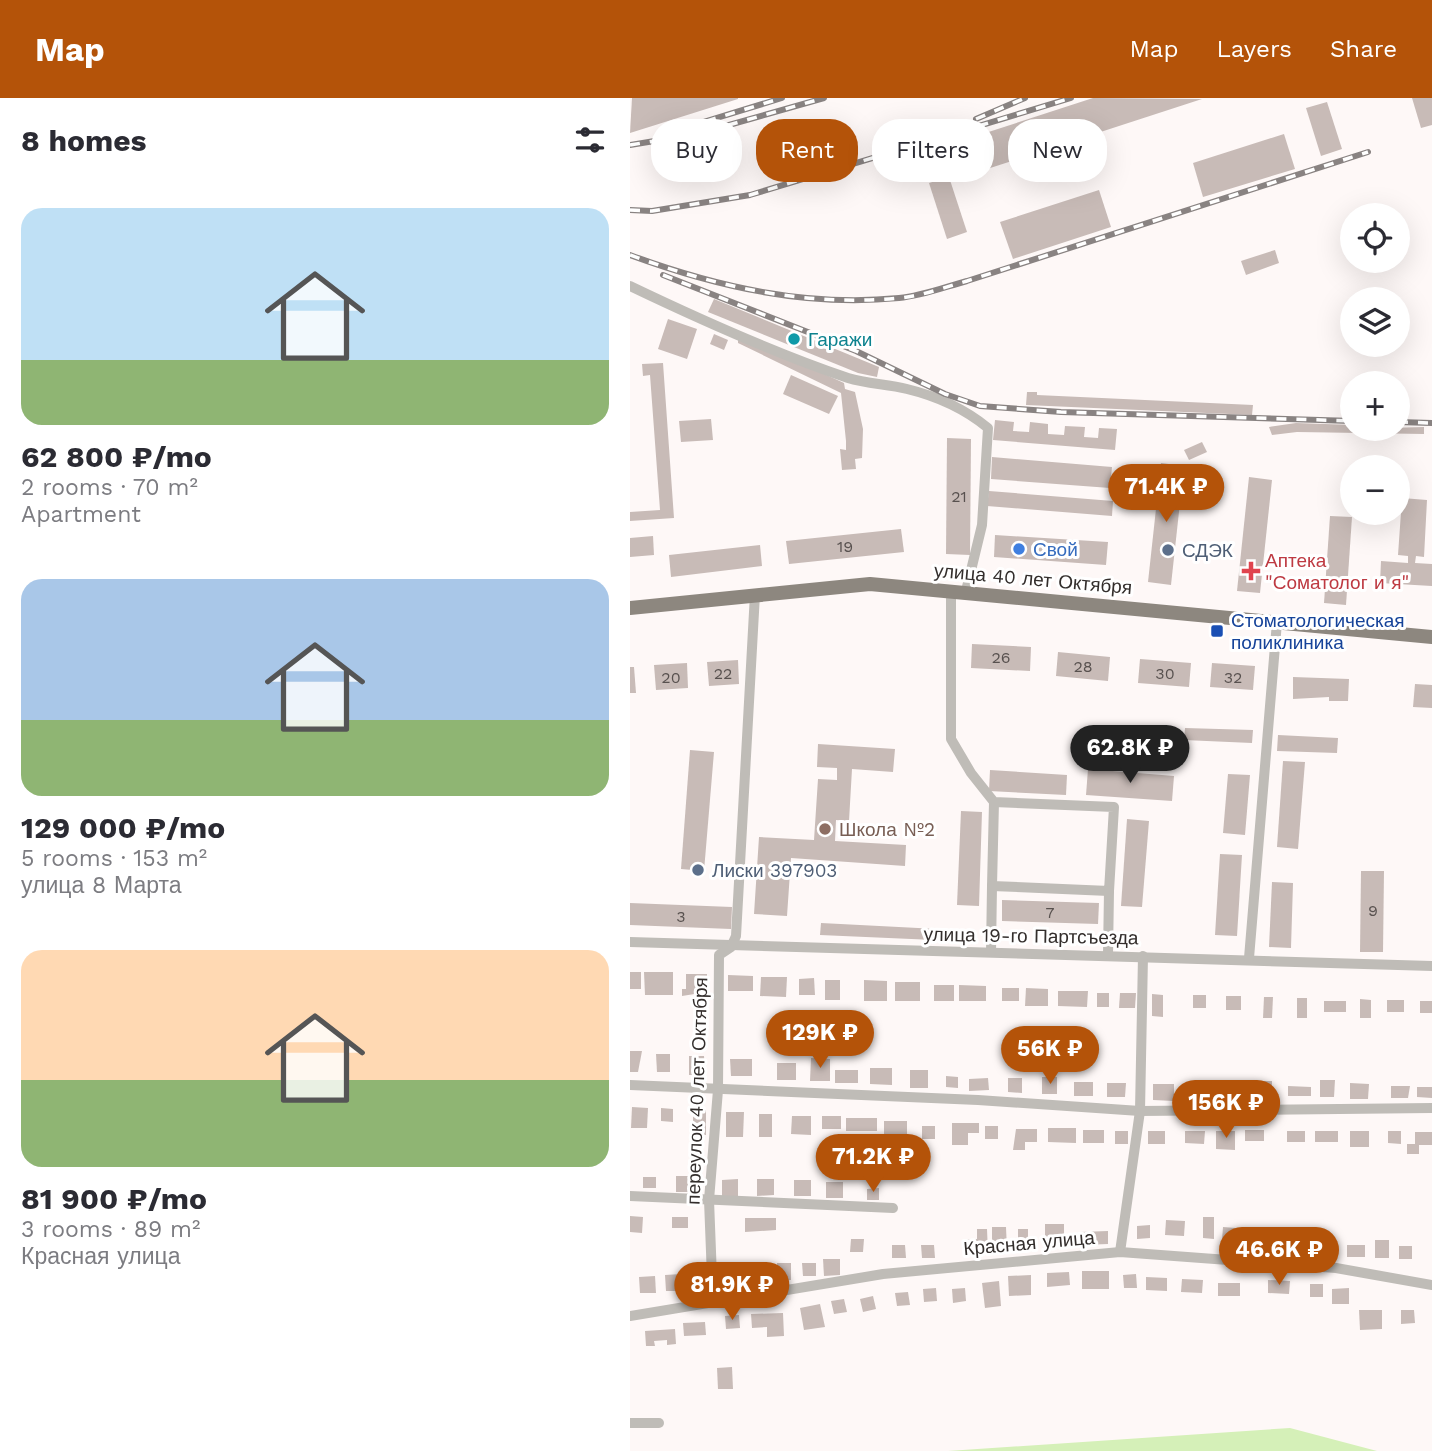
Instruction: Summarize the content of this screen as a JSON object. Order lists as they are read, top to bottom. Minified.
{"streets":{"main road":["улица 40 лет Октября"],"street":["улица 19-го Партсъезда","переулок 40 лет Октября","Красная улица"]},"crossings":[["улица 40 лет Октября","переулок 40 лет Октября"],["улица 19-го Партсъезда","переулок 40 лет Октября"],["переулок 40 лет Октября","Красная улица"]],"places":{"other":["Гаражи","Свой","СДЭК","Школа №2","Лиски 397903"],"health":["Аптека \"Соматолог и я\""],"transit":["Стоматологическая поликлиника"]},"house_numbers":["21","19","26","28","22","30","20","32","9","7","3"],"page":{"header":"Map","nav":["Map","Layers","Share"],"heading":"8 homes","chip":["Buy","Rent","Filters","New"],"list":[{"name":"62 800 ₽/mo","note":"2 rooms · 70 m² · Apartment"},{"name":"129 000 ₽/mo","note":"5 rooms · 153 m² · улица 8 Марта"},{"name":"81 900 ₽/mo","note":"3 rooms · 89 m² · Красная улица"}],"map_buttons":["+","−"],"price":["71.4K ₽","62.8K ₽","129K ₽","56K ₽","156K ₽","71.2K ₽","46.6K ₽","81.9K ₽"]}}
